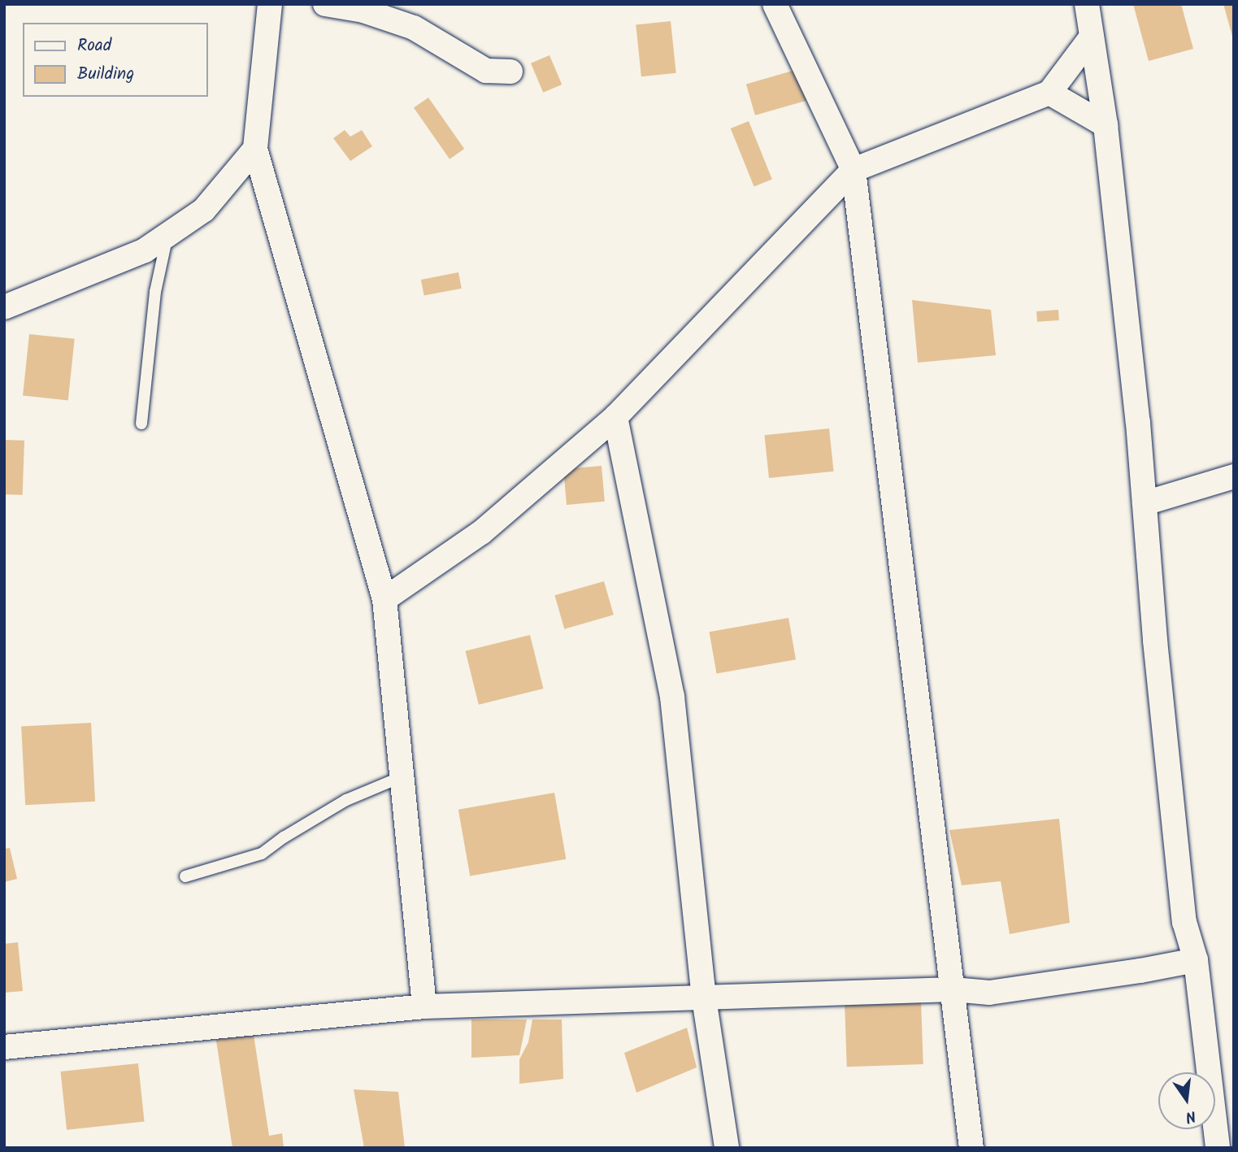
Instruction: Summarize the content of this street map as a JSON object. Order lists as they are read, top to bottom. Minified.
{"legend":["Road","Building"],"north":"bottom"}
